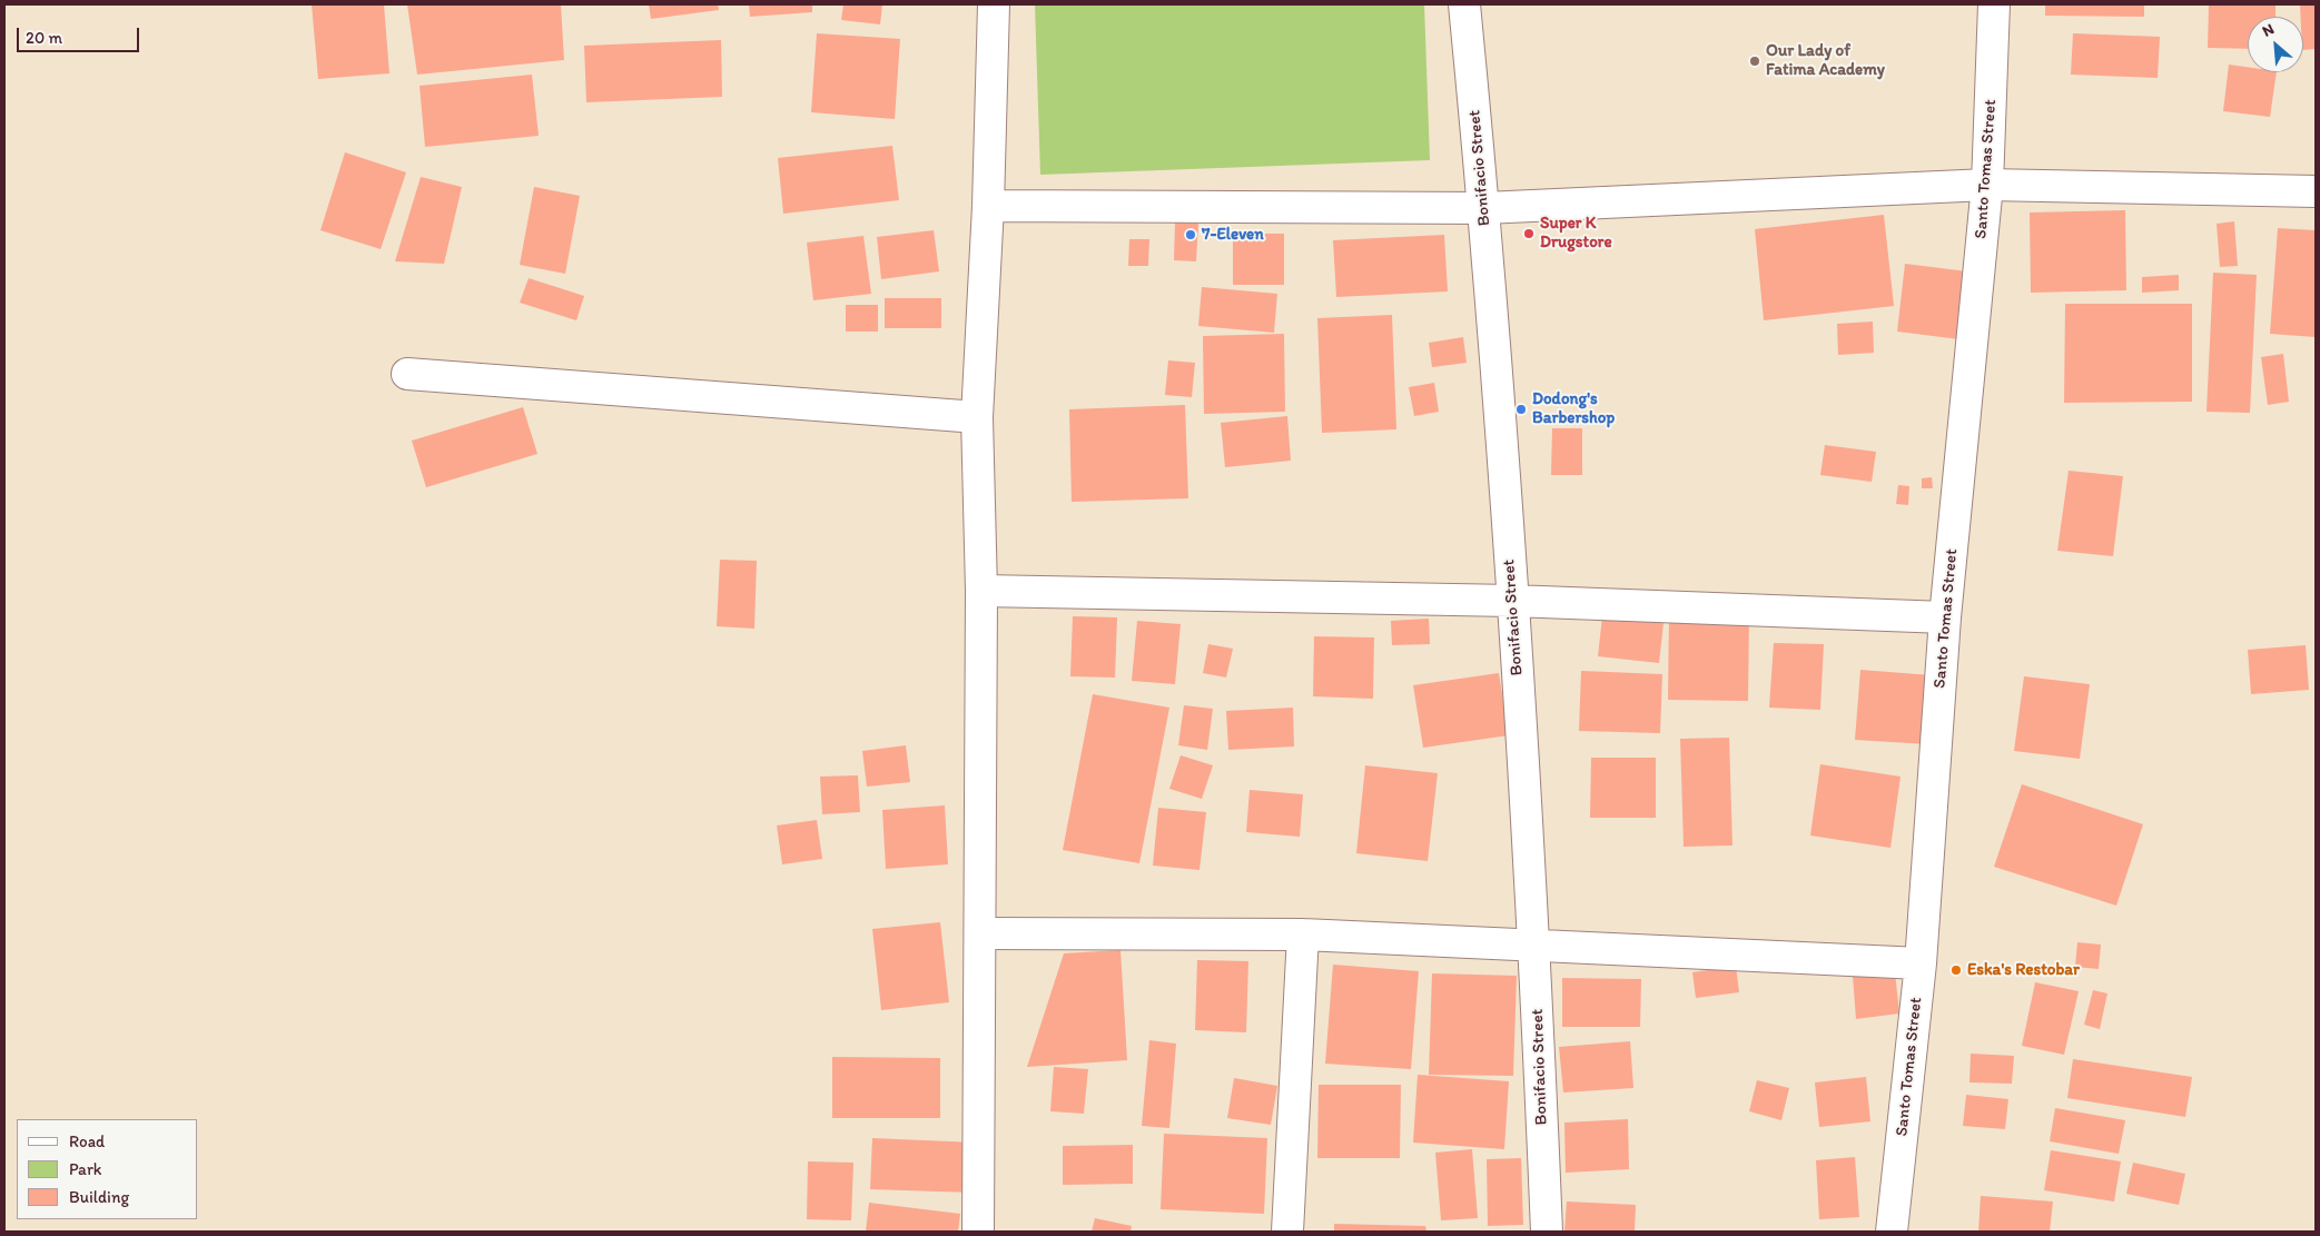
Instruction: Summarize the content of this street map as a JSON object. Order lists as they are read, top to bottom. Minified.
{"streets":{"street":["Bonifacio Street","Santo Tomas Street"]},"places":["Our Lady of Fatima Academy","Super K Drugstore","7-Eleven","Dodong's Barbershop","Eska's Restobar"],"legend":["Road","Park","Building"],"scale_bar":"20 m","north":"top left"}
